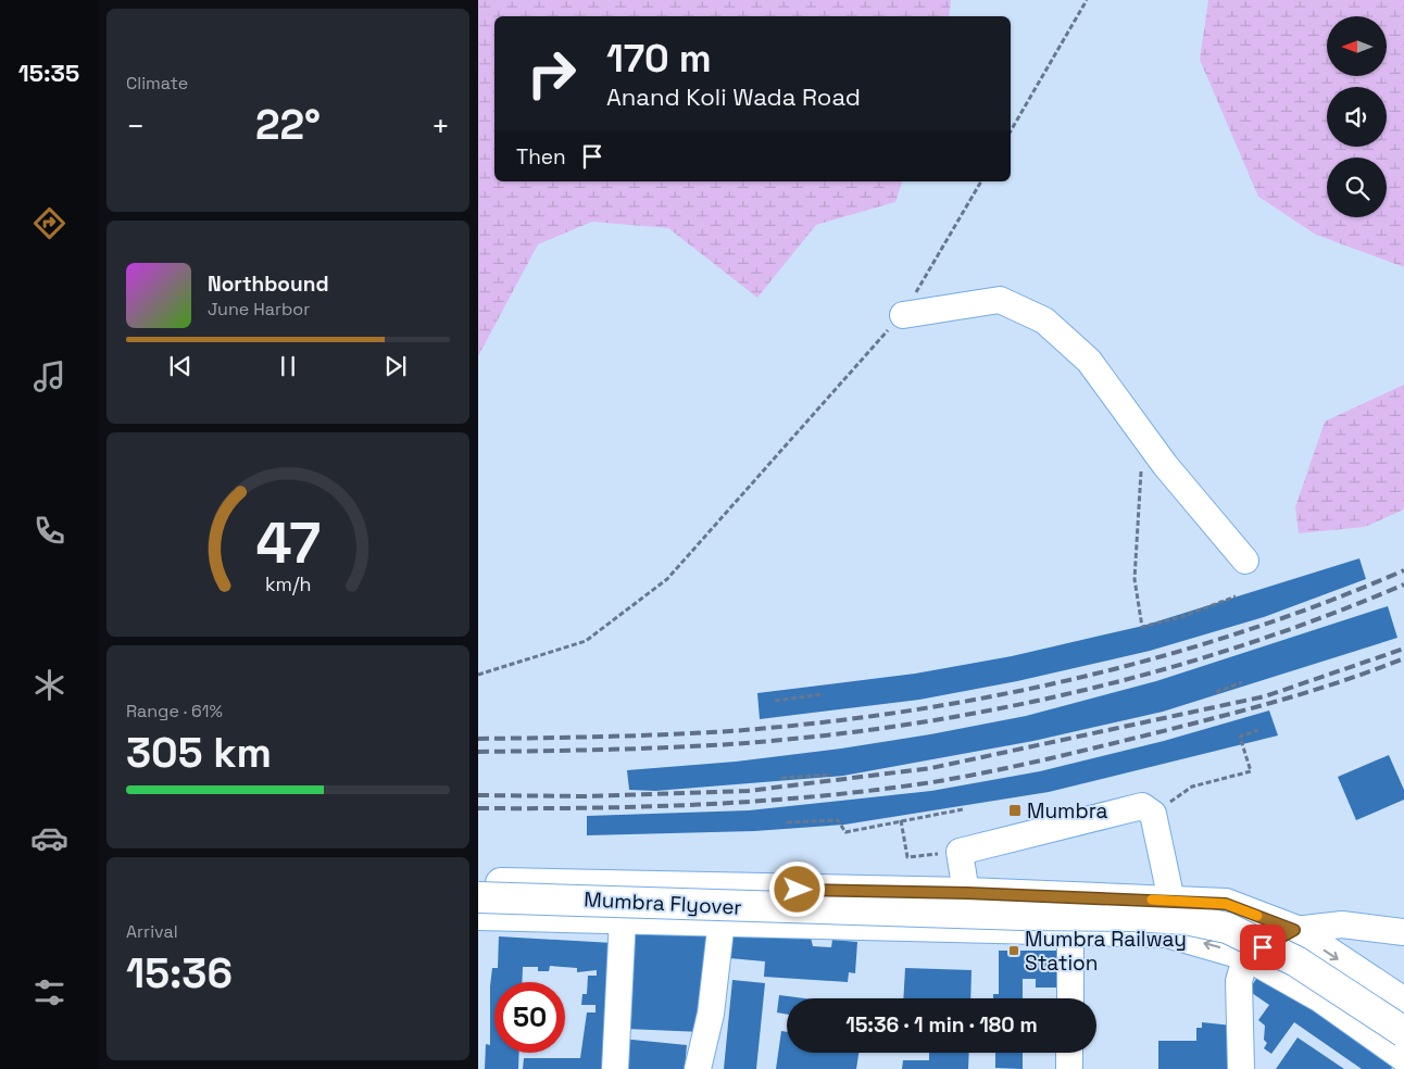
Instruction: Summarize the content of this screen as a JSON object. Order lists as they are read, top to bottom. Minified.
{"streets":{"main road":["Mumbra Flyover"]},"places":{"transit":["Mumbra","Mumbra Railway Station"]},"north":"left","page":{"tabs":"15:35","tile":["Climate",["Range · 61%","305 km"],["Arrival","15:36"]],"turn":["170 m","Anand Koli Wada Road"],"heat":["−","22°","+"],"then":"Then","song":["Northbound","June Harbor"],"limit":"50","trip":"15:36 · 1 min · 180 m","gauge":["47","km/h"]}}
